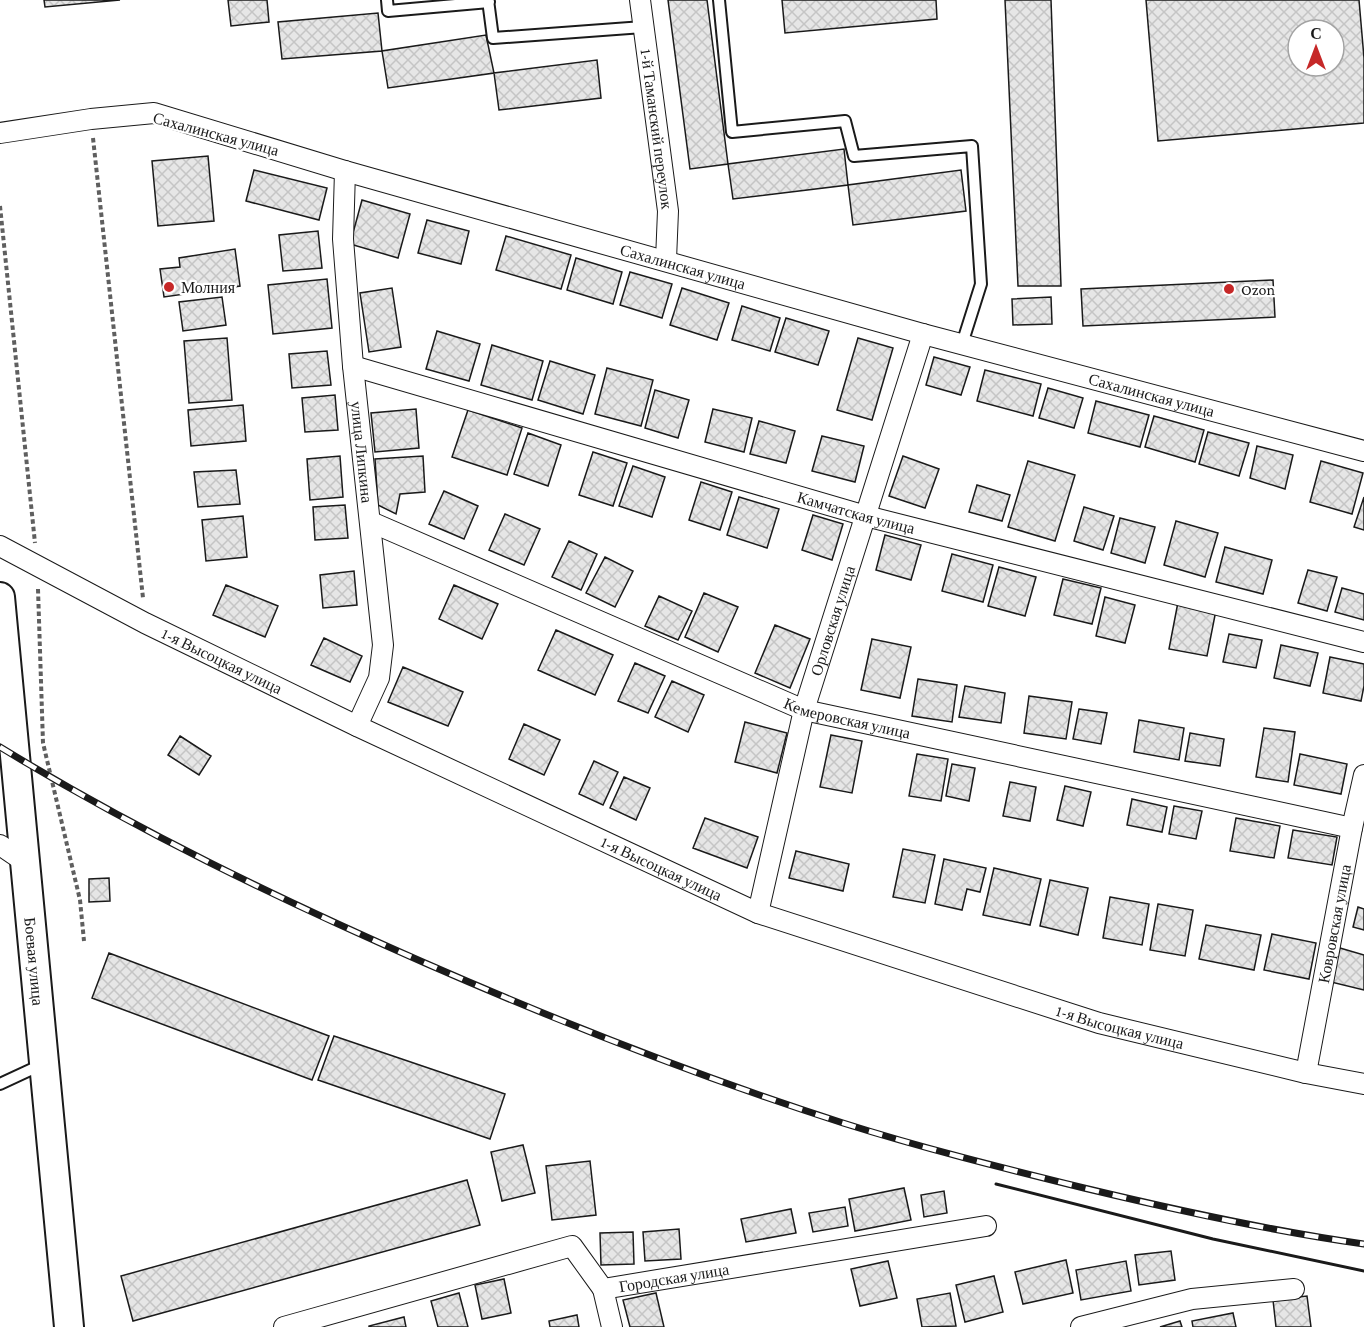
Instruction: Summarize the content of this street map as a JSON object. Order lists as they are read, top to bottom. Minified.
{"streets":{"main road":["Боевая улица"],"street":["1-й Таманский переулок","Сахалинская улица","улица Липкина","Камчатская улица","Орловская улица","1-я Высоцкая улица","Кемеровская улица","Ковровская улица","Городская улица"]},"crossings":[["1-й Таманский переулок","Сахалинская улица"],["Сахалинская улица","улица Липкина"],["Сахалинская улица","Орловская улица"],["улица Липкина","Камчатская улица"],["улица Липкина","1-я Высоцкая улица"],["улица Липкина","Кемеровская улица"],["Камчатская улица","Орловская улица"],["Орловская улица","1-я Высоцкая улица"],["Орловская улица","Кемеровская улица"],["1-я Высоцкая улица","Ковровская улица"],["Кемеровская улица","Ковровская улица"]],"places":["Молния","Ozon"],"north":"top"}
